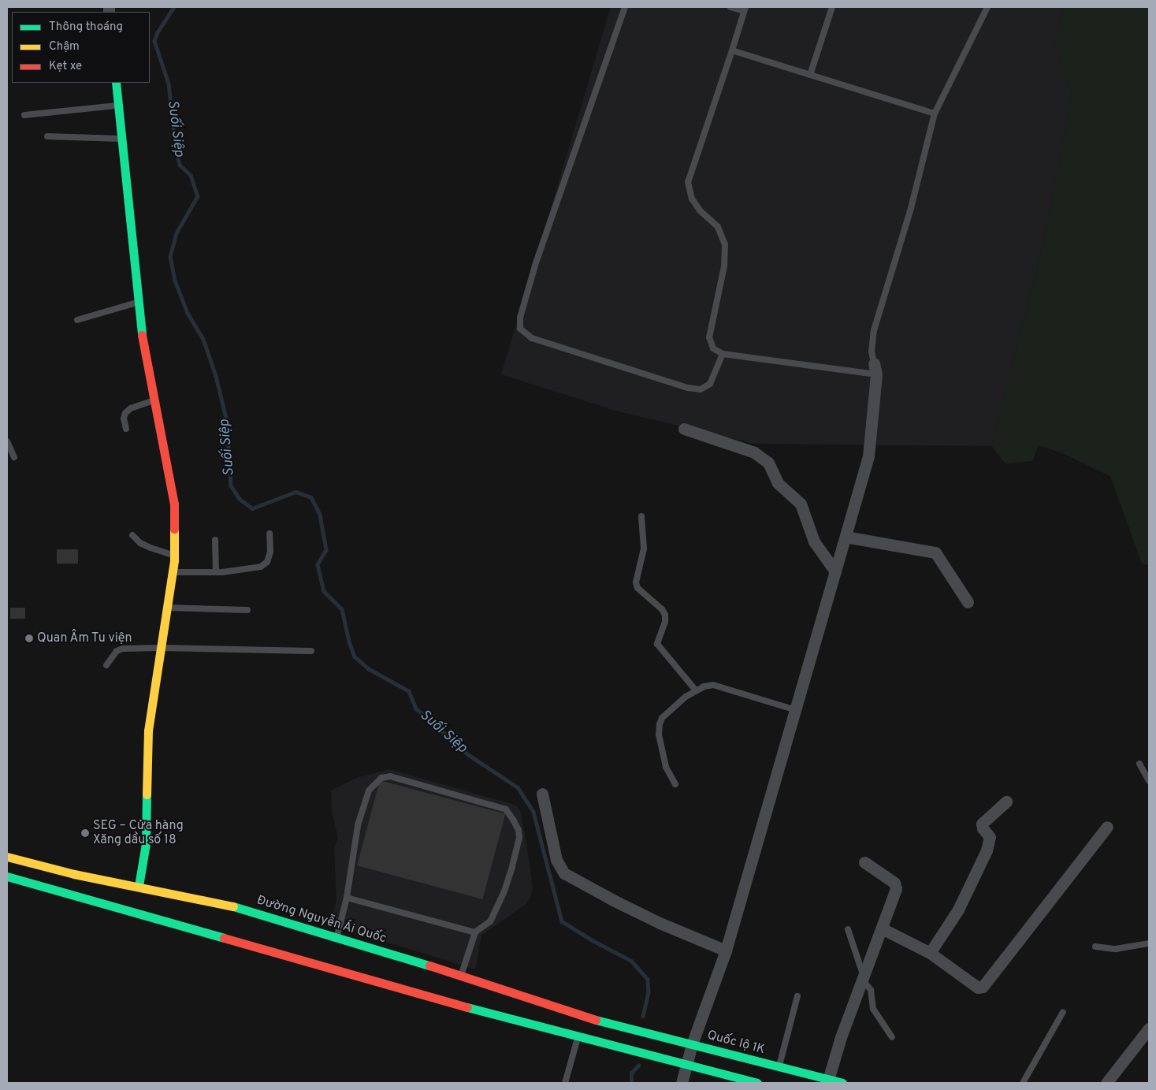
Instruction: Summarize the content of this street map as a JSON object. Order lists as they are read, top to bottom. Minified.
{"streets":{"main road":["Đường Nguyễn Ái Quốc","Quốc lộ 1K"]},"crossings":[["Đường Nguyễn Ái Quốc","Quốc lộ 1K"]],"water":["Suối Siệp"],"places":["Quan Âm Tu viện","SEG – Cửa hàng Xăng dầu số 18"],"legend":["Thông thoáng","Chậm","Kẹt xe"]}
